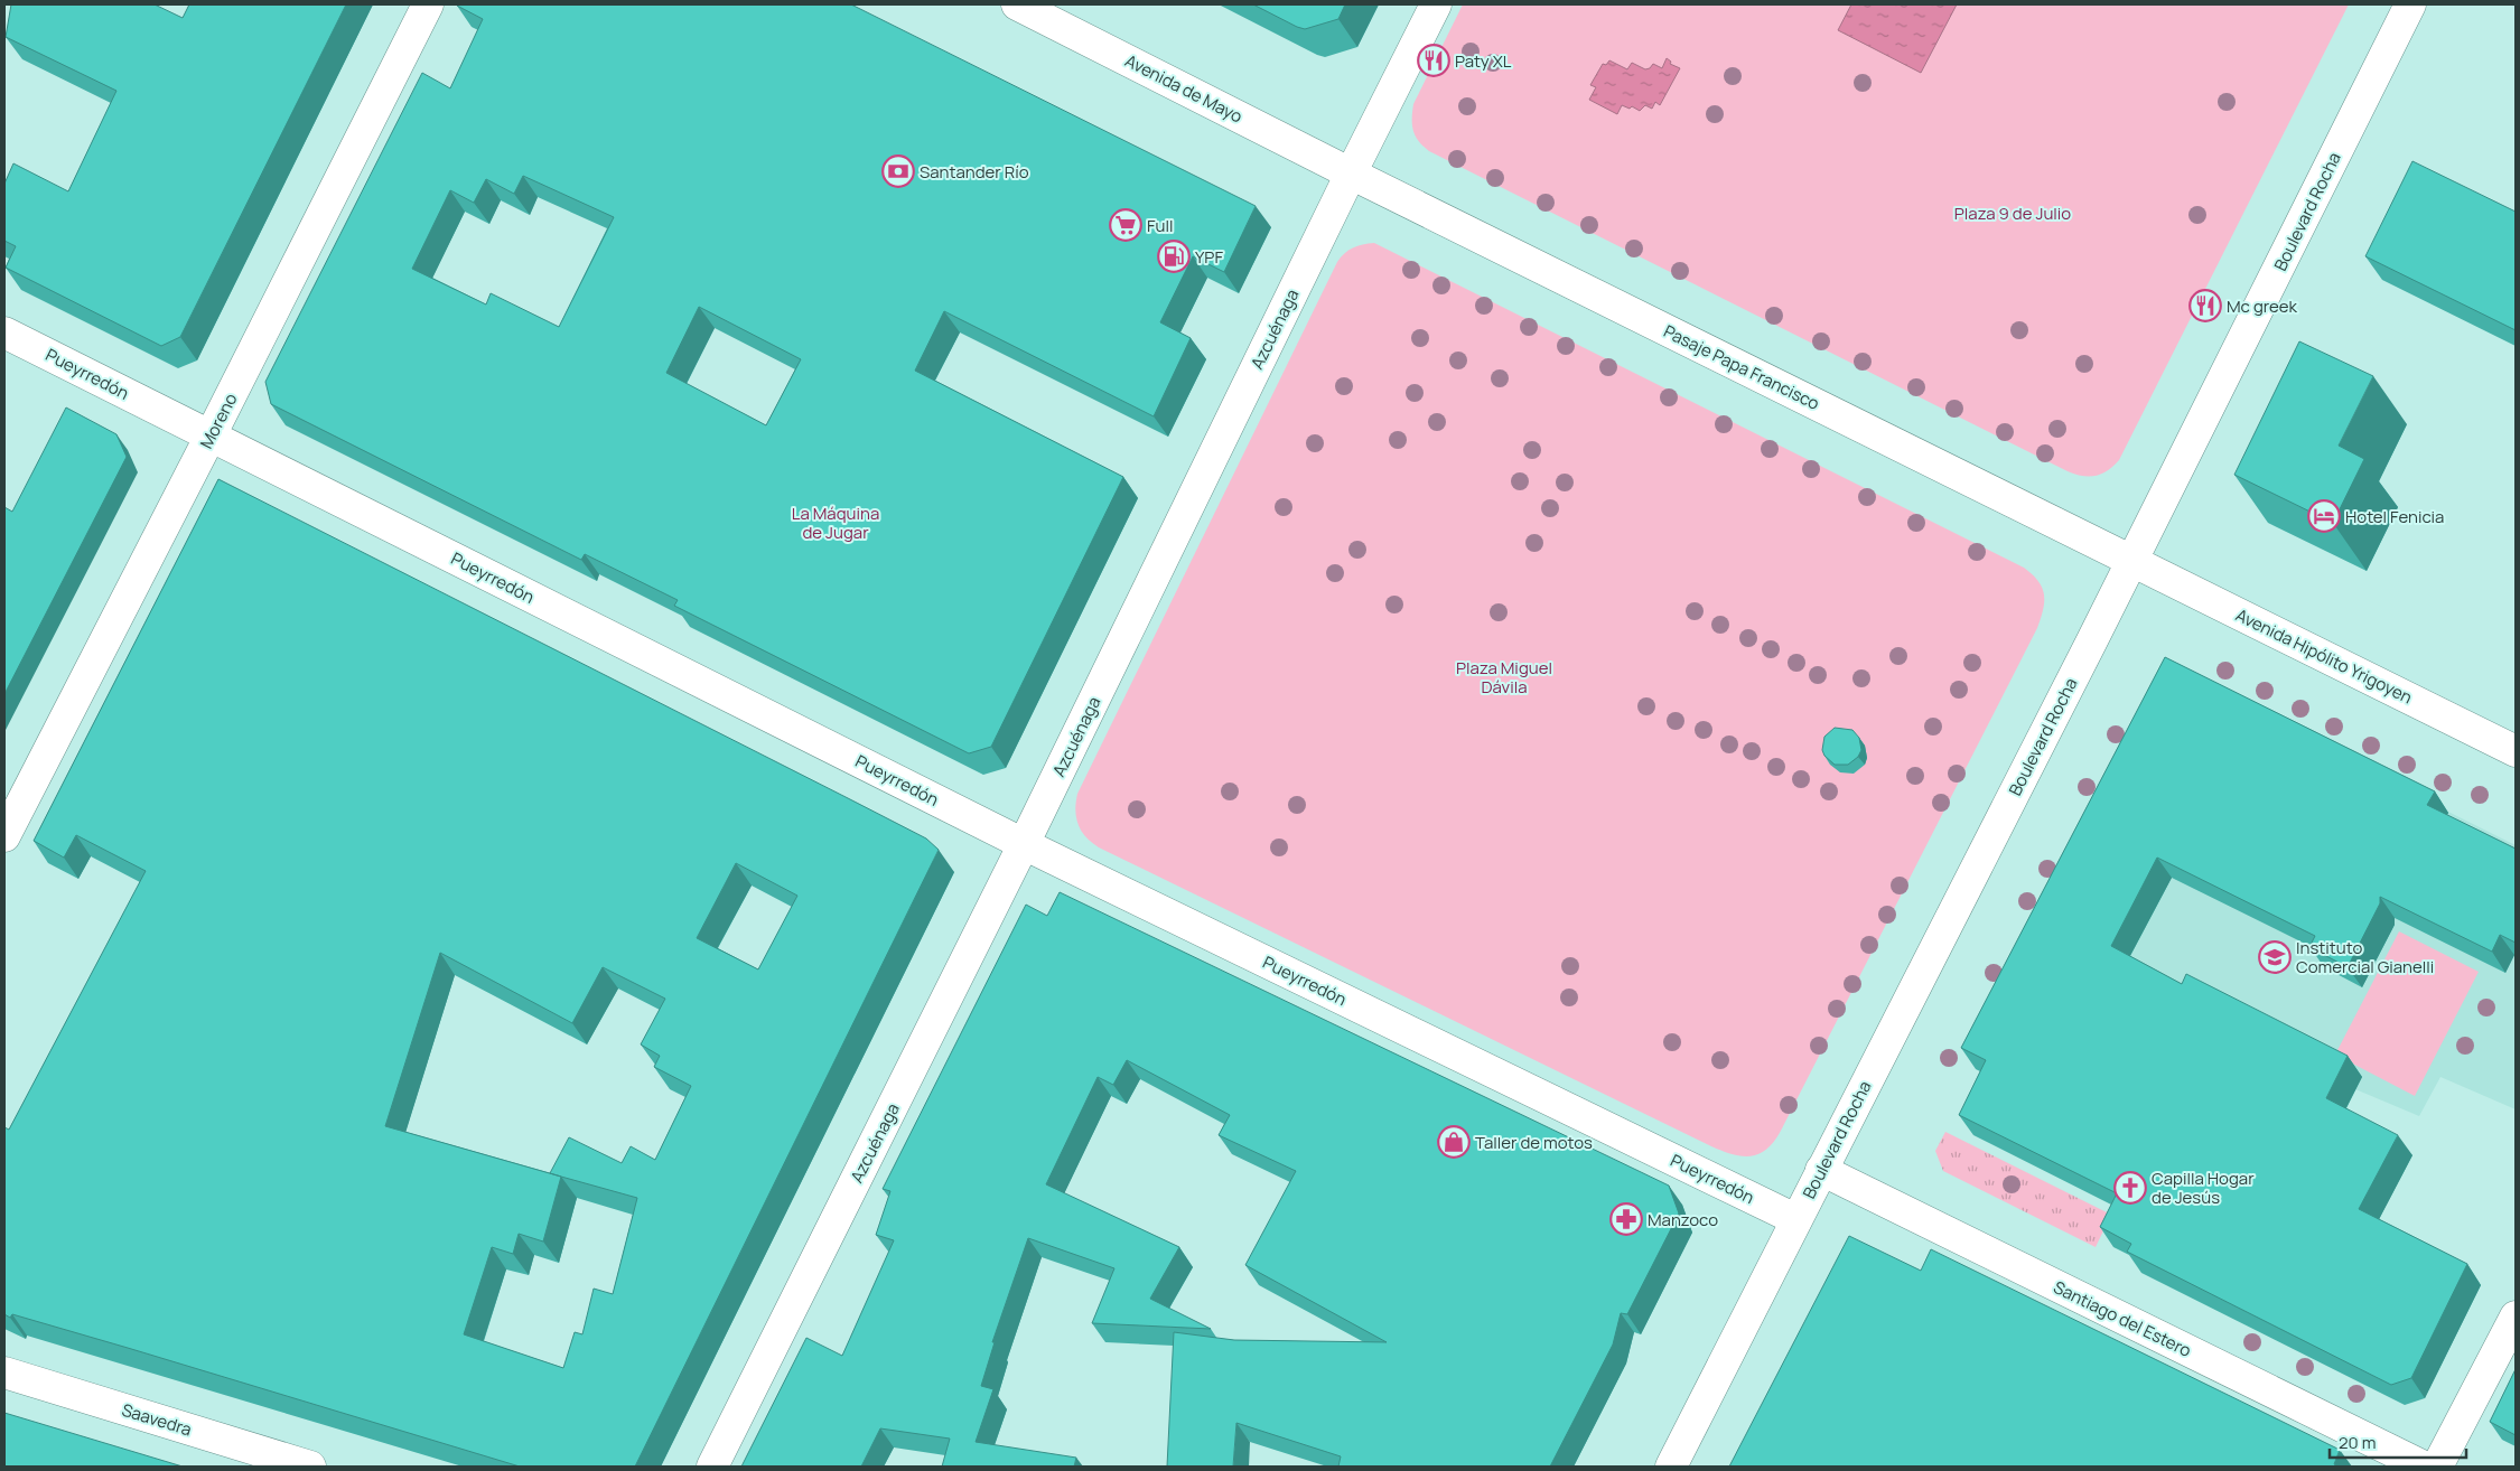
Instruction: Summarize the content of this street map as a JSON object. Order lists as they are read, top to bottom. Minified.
{"streets":{"street":["Avenida de Mayo","Boulevard Rocha","Azcuénaga","Pasaje Papa Francisco","Pueyrredón","Moreno","Avenida Hipólito Yrigoyen","Santiago del Estero","Saavedra"]},"crossings":[["Avenida de Mayo","Azcuénaga"],["Avenida de Mayo","Pasaje Papa Francisco"],["Boulevard Rocha","Pasaje Papa Francisco"],["Boulevard Rocha","Pueyrredón"],["Boulevard Rocha","Avenida Hipólito Yrigoyen"],["Boulevard Rocha","Santiago del Estero"],["Azcuénaga","Pasaje Papa Francisco"],["Azcuénaga","Pueyrredón"],["Pasaje Papa Francisco","Avenida Hipólito Yrigoyen"],["Pueyrredón","Moreno"]],"parks":["Plaza 9 de Julio","La Máquina de Jugar","Plaza Miguel Dávila"],"places":{"restaurant":["Paty XL","Mc greek"],"bank":["Santander Río"],"supermarket":["Full"],"fuel station":["YPF"],"hotel":["Hotel Fenicia"],"school or university":["Instituto Comercial Gianelli"],"shop":["Taller de motos"],"church":["Capilla Hogar de Jesús"],"pharmacy":["Manzoco"]},"scale_bar":"20 m"}
